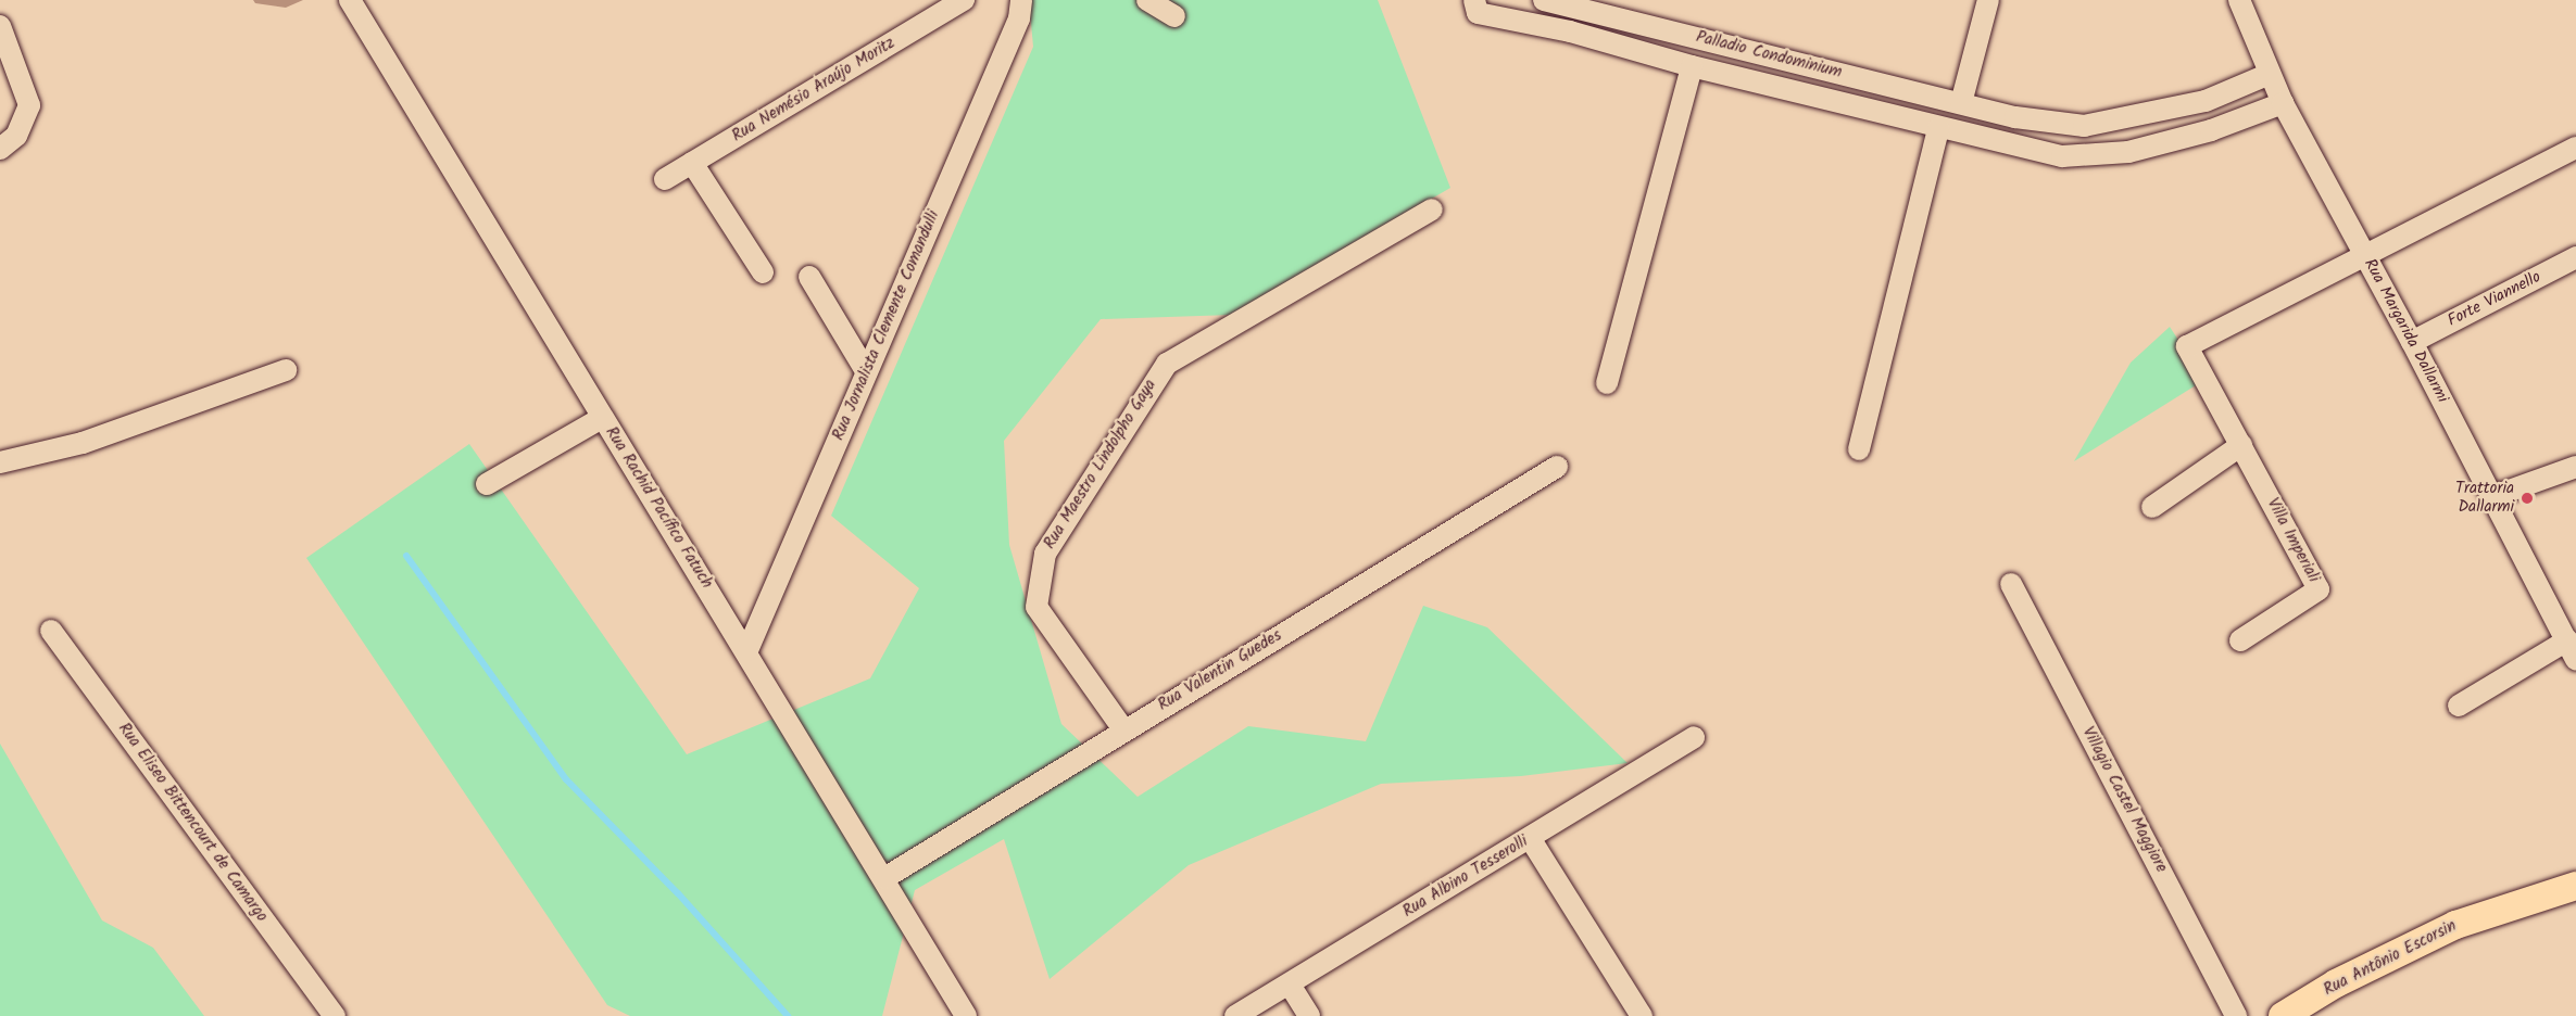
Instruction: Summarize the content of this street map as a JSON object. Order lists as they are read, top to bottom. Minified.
{"streets":{"main road":["Rua Antônio Escorsin"],"street":["Palladio Condominium","Rua Nemésio Araújo Moritz","Forte Viannello","Rua Jornalista Clemente Comandulli","Rua Margarida Dallarmi","Rua Maestro Lindolpho Gaya","Rua Rachid Pacífico Fatuch","Villa Imperiali","Rua Valentin Guedes","Villagio Castel Maggiore","Rua Eliseo Bittencourt de Camargo","Rua Albino Tesserolli"]},"crossings":[["Palladio Condominium","Rua Margarida Dallarmi"],["Forte Viannello","Rua Margarida Dallarmi"],["Rua Jornalista Clemente Comandulli","Rua Rachid Pacífico Fatuch"],["Rua Margarida Dallarmi","Villa Imperiali"],["Rua Maestro Lindolpho Gaya","Rua Valentin Guedes"],["Rua Rachid Pacífico Fatuch","Rua Valentin Guedes"]],"places":["Trattoria Dallarmi"]}
